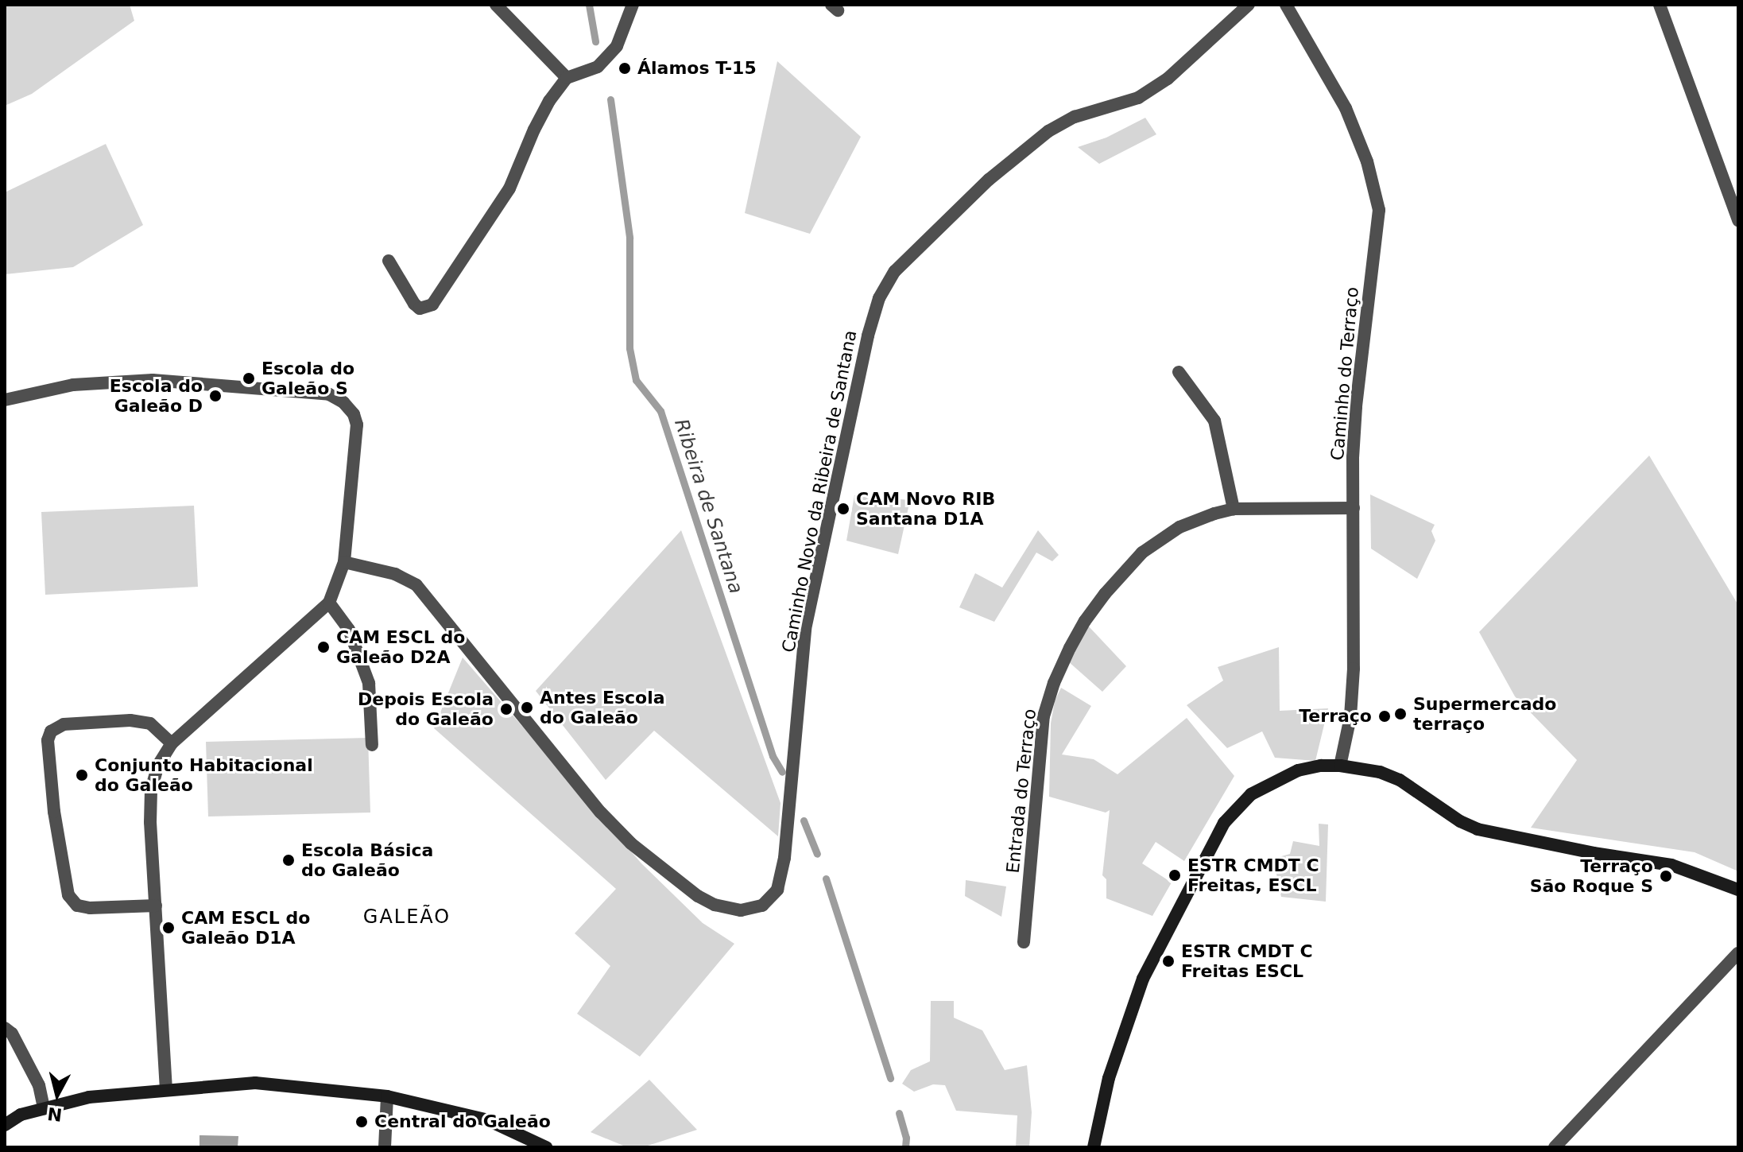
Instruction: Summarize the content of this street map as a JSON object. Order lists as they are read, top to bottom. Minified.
{"streets":{"street":["Caminho do Terraço","Caminho Novo da Ribeira de Santana","Entrada do Terraço"]},"crossings":[["Caminho do Terraço","Entrada do Terraço"]],"districts":["GALEÃO"],"water":["Ribeira de Santana"],"places":["Álamos T-15","Escola do Galeão S","Escola do Galeão D","CAM Novo RIB Santana D1A","CAM ESCL do Galeão D2A","Antes Escola do Galeão","Depois Escola do Galeão","Supermercado terraço","Terraço","Conjunto Habitacional do Galeão","Escola Básica do Galeão","ESTR CMDT C Freitas, ESCL","Terraço São Roque S","CAM ESCL do Galeão D1A","ESTR CMDT C Freitas ESCL","Central do Galeão"],"north":"bottom"}
